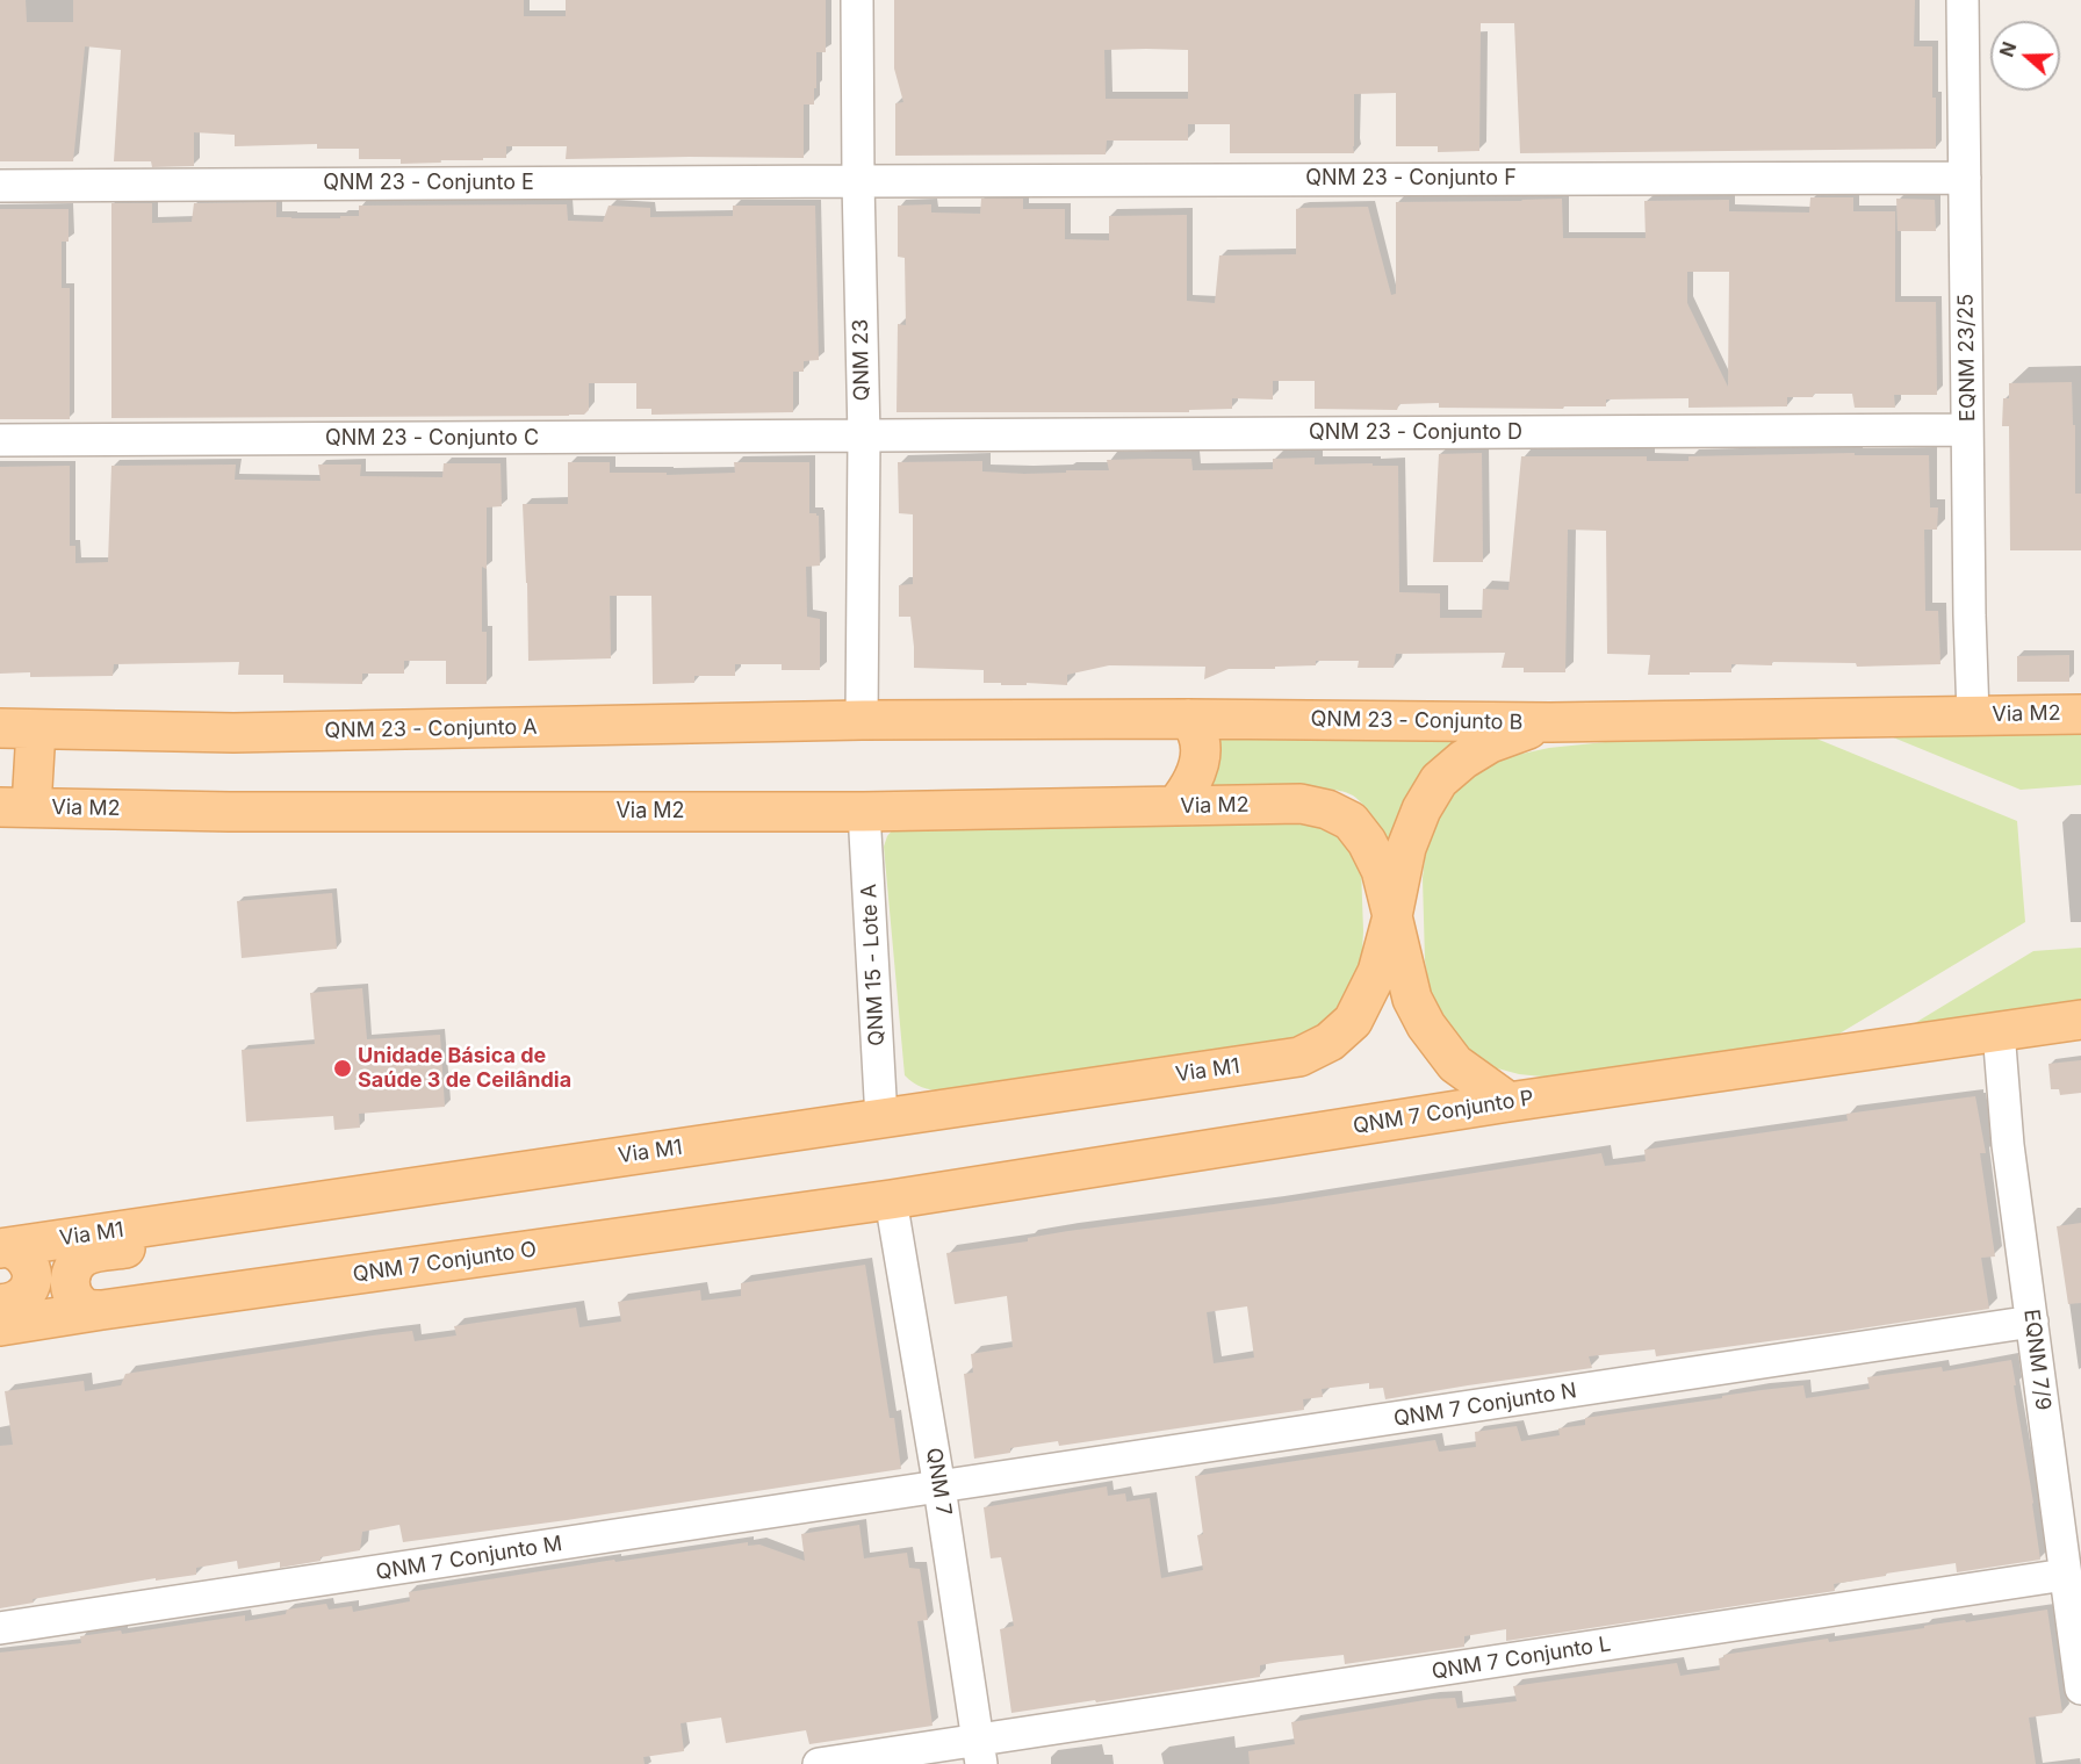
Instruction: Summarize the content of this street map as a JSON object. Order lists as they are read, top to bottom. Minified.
{"streets":{"main road":["Via M2","QNM 23 - Conjunto B","QNM 23 - Conjunto A","Via M1","QNM 7 Conjunto P","QNM 7 Conjunto O"],"street":["QNM 23 - Conjunto F","QNM 23 - Conjunto E","EQNM 23/25","QNM 23","QNM 23 - Conjunto D","QNM 23 - Conjunto C","QNM 15 - Lote A","EQNM 7/9","QNM 7 Conjunto N","QNM 7","QNM 7 Conjunto M","QNM 7 Conjunto L"]},"crossings":[["QNM 23 - Conjunto F","QNM 23 - Conjunto E"],["QNM 23 - Conjunto F","EQNM 23/25"],["QNM 23 - Conjunto F","QNM 23"],["QNM 23 - Conjunto E","QNM 23"],["EQNM 23/25","QNM 23 - Conjunto D"],["EQNM 23/25","Via M2"],["EQNM 23/25","QNM 23 - Conjunto B"],["QNM 23","QNM 23 - Conjunto D"],["QNM 23","QNM 23 - Conjunto C"],["QNM 23","QNM 23 - Conjunto B"],["QNM 23","QNM 23 - Conjunto A"],["QNM 23 - Conjunto D","QNM 23 - Conjunto C"],["Via M2","QNM 23 - Conjunto B"],["Via M2","QNM 15 - Lote A"],["Via M2","Via M1"],["Via M2","QNM 7 Conjunto P"],["QNM 23 - Conjunto B","QNM 23 - Conjunto A"],["QNM 23 - Conjunto B","Via M1"],["QNM 15 - Lote A","Via M1"],["QNM 7 Conjunto P","QNM 7 Conjunto O"],["QNM 7 Conjunto P","EQNM 7/9"],["QNM 7 Conjunto P","QNM 7"],["QNM 7 Conjunto O","QNM 7"],["EQNM 7/9","QNM 7 Conjunto N"],["EQNM 7/9","QNM 7 Conjunto L"],["QNM 7 Conjunto N","QNM 7"],["QNM 7 Conjunto N","QNM 7 Conjunto M"],["QNM 7","QNM 7 Conjunto M"],["QNM 7","QNM 7 Conjunto L"]],"places":["Unidade Básica de Saúde 3 de Ceilândia"],"north":"left"}
